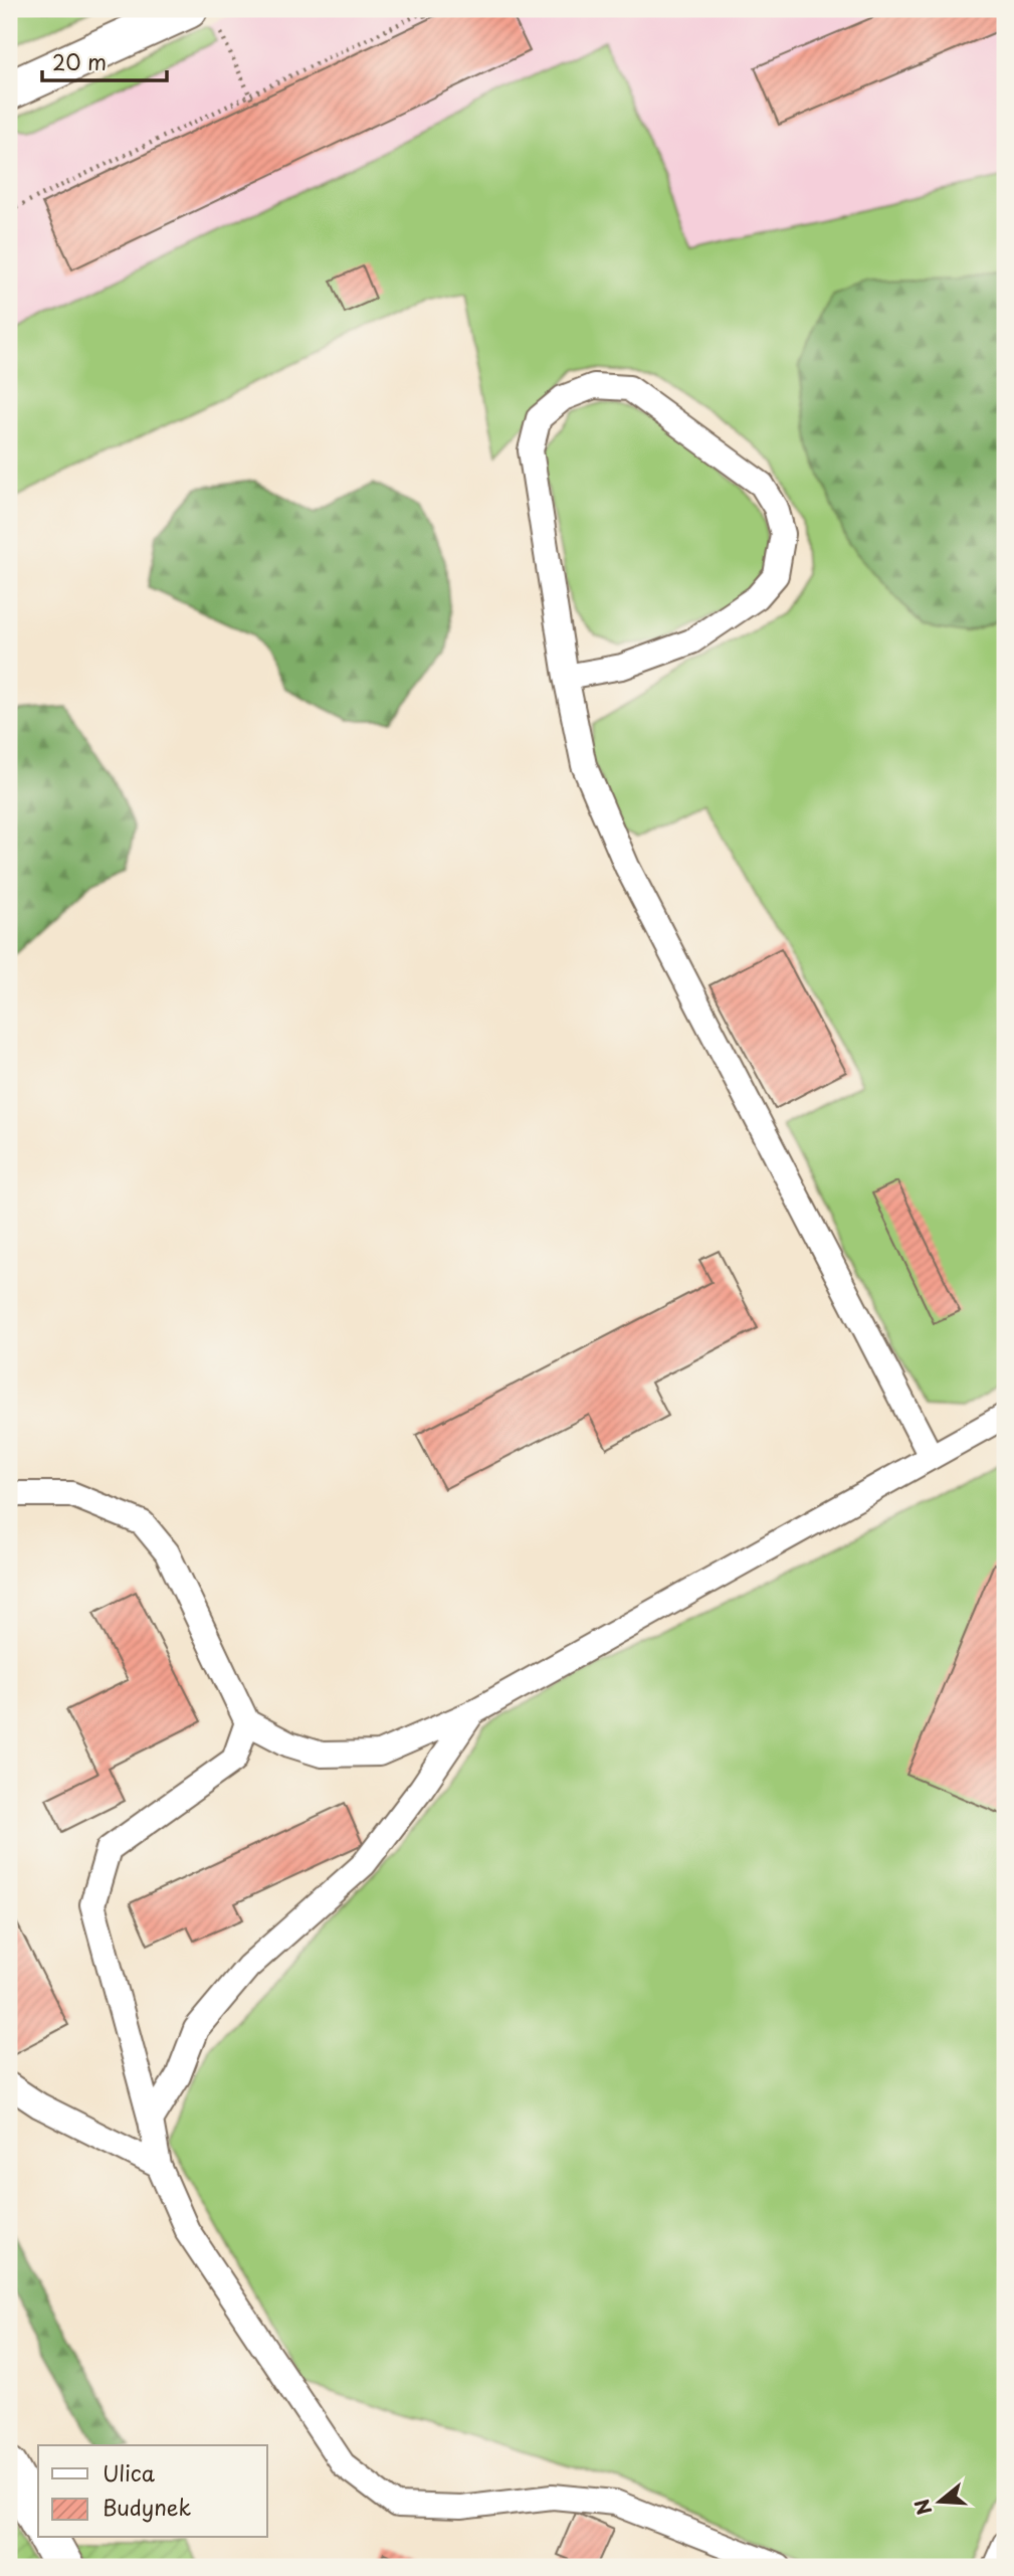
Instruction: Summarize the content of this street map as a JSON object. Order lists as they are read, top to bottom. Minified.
{"legend":["Ulica","Budynek"],"scale_bar":"20 m","north":"left"}
